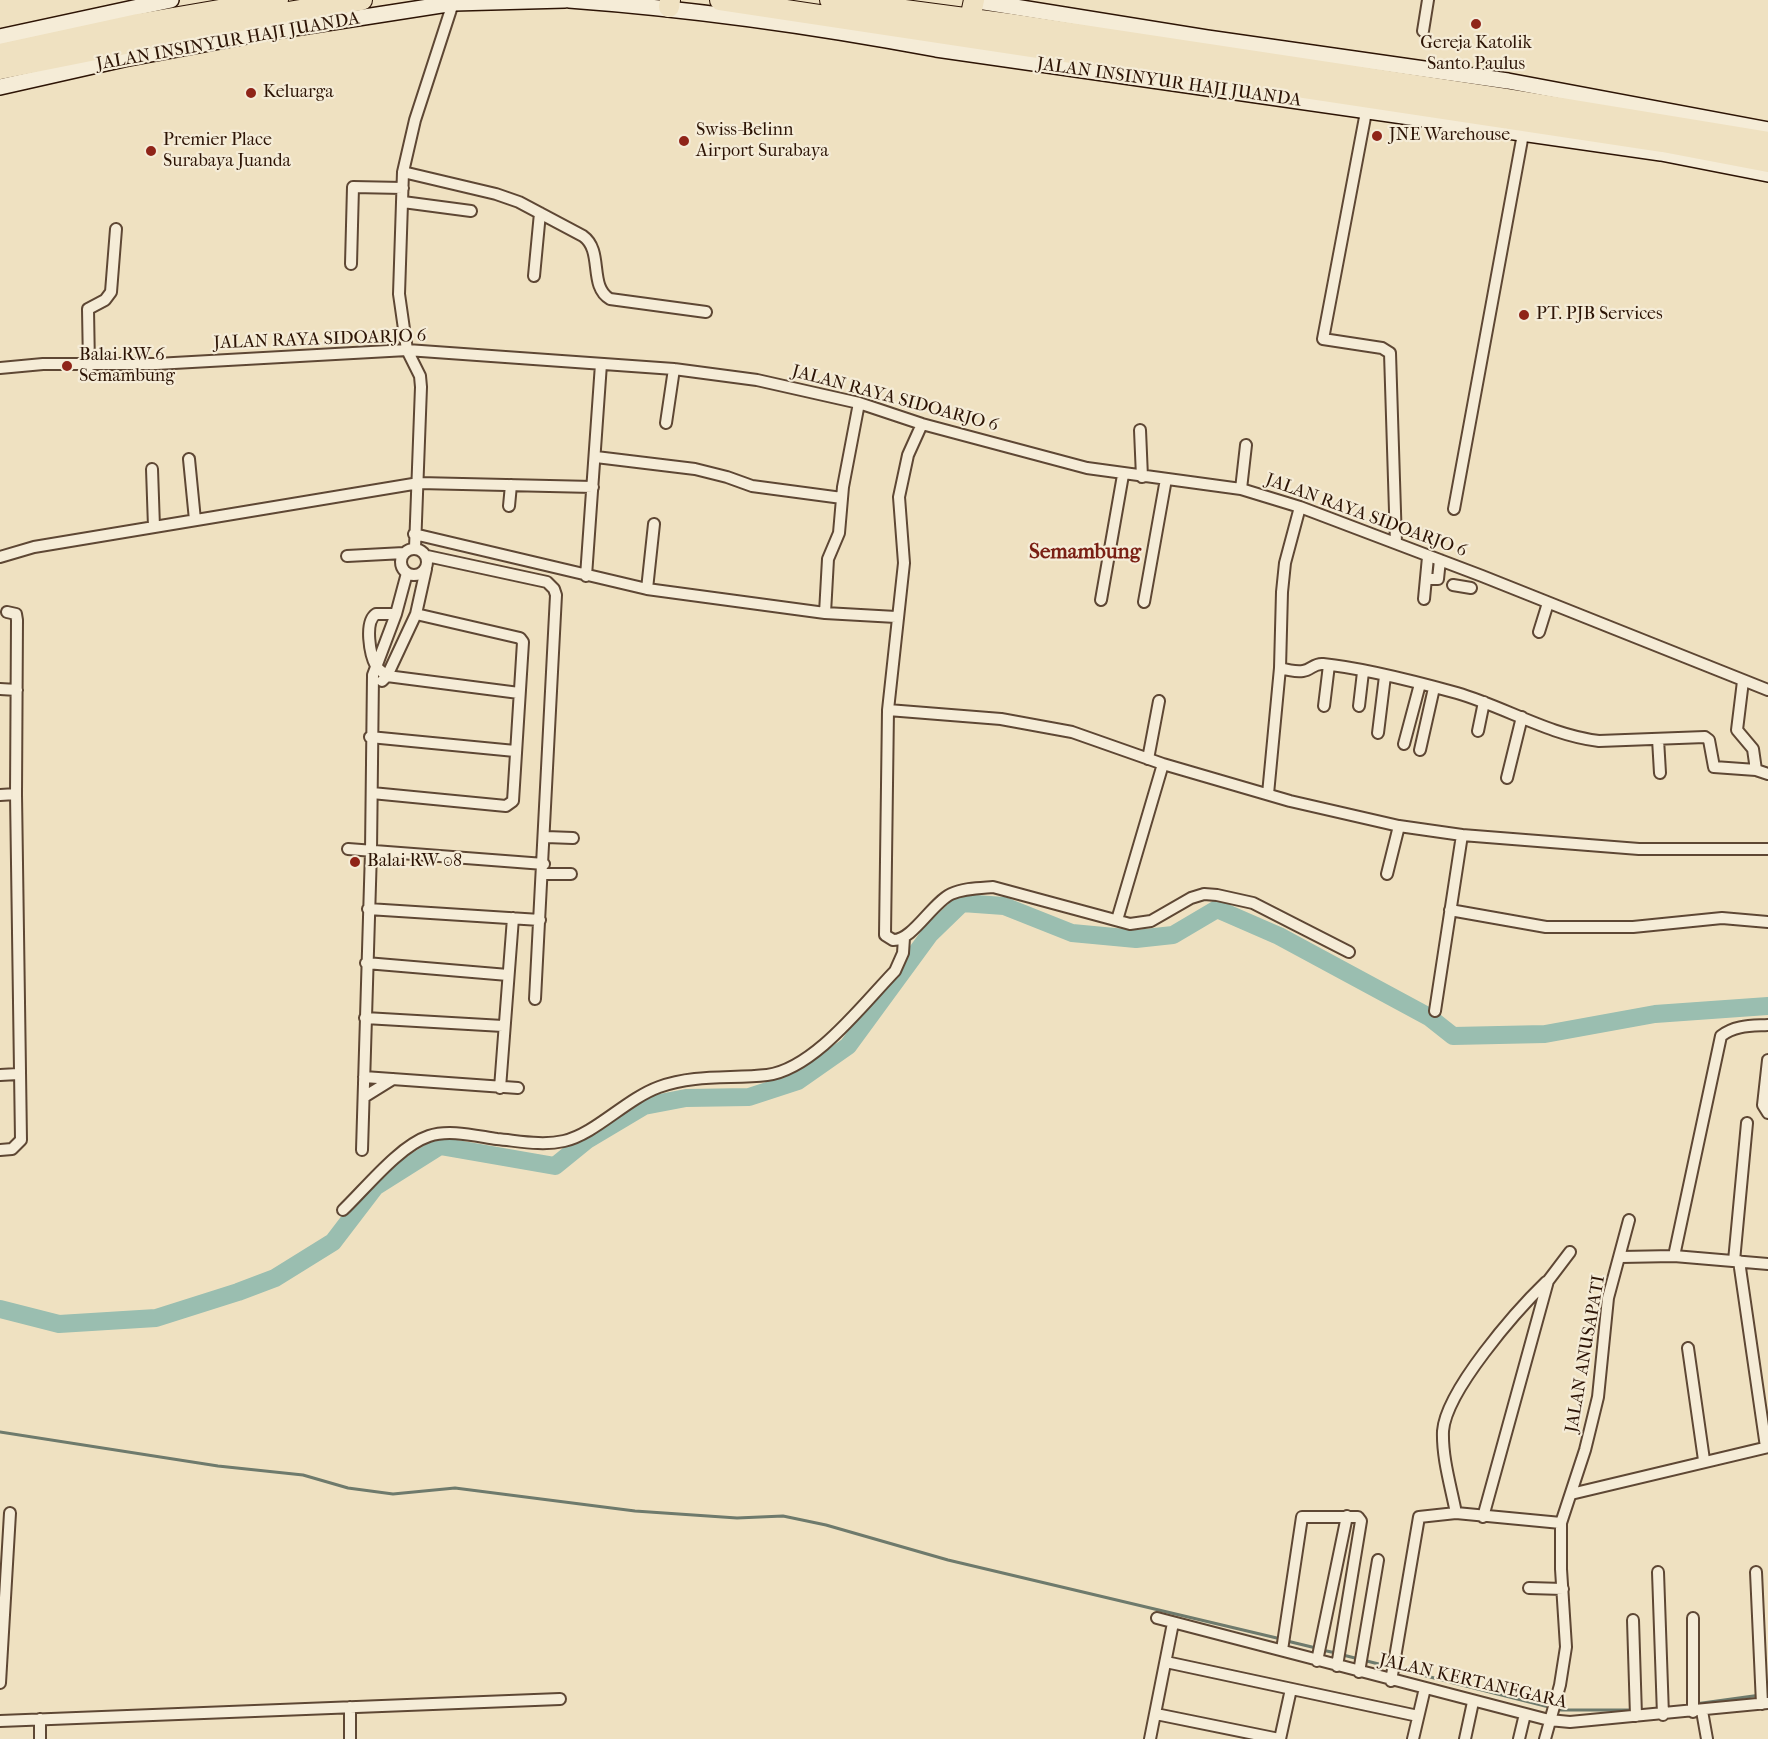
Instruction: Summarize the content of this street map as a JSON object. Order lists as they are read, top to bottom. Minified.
{"streets":{"highway":["JALAN INSINYUR HAJI JUANDA"],"street":["JALAN RAYA SIDOARJO 6","JALAN ANUSAPATI","JALAN KERTANEGARA"]},"crossings":[["JALAN ANUSAPATI","JALAN KERTANEGARA"]],"districts":["Semambung"],"places":["Gereja Katolik Santo Paulus","Keluarga","JNE Warehouse","Swiss-Belinn Airport Surabaya","Premier Place Surabaya Juanda","PT. PJB Services","Balai RW 6 Semambung","Balai RW 08"]}
